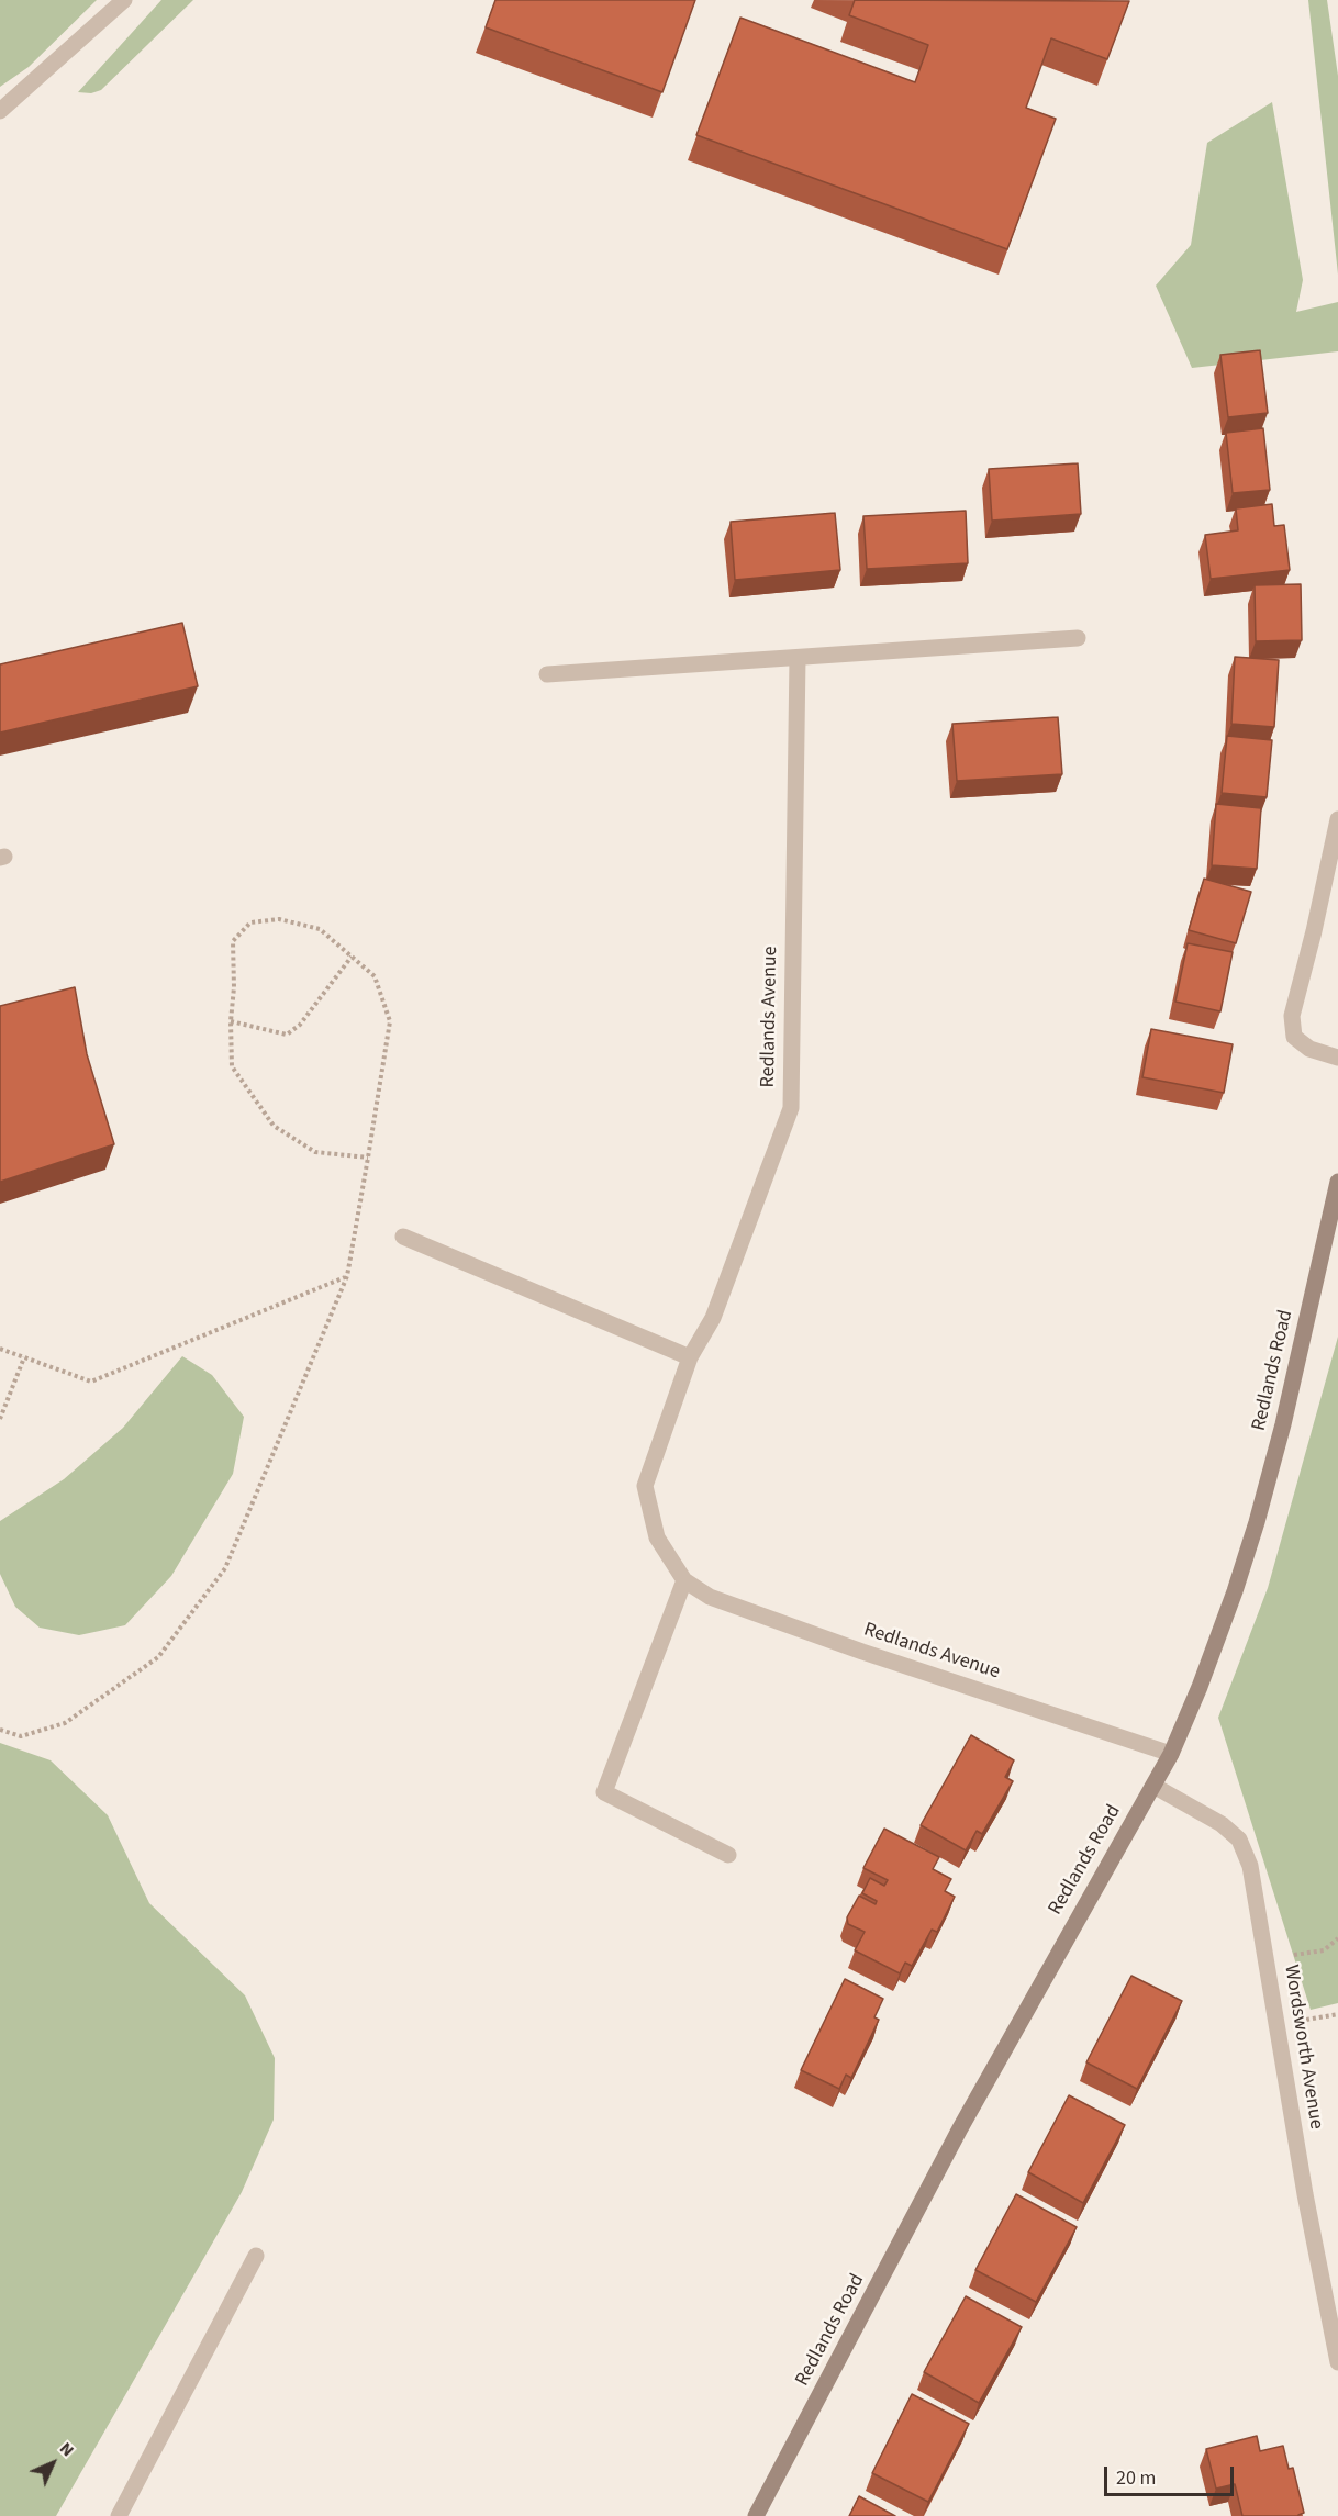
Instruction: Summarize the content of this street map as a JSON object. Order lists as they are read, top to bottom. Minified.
{"streets":{"main road":["Redlands Road"],"street":["Redlands Avenue","Wordsworth Avenue"]},"crossings":[["Redlands Avenue","Redlands Road"],["Redlands Road","Wordsworth Avenue"]],"scale_bar":"20 m","north":"top right"}
